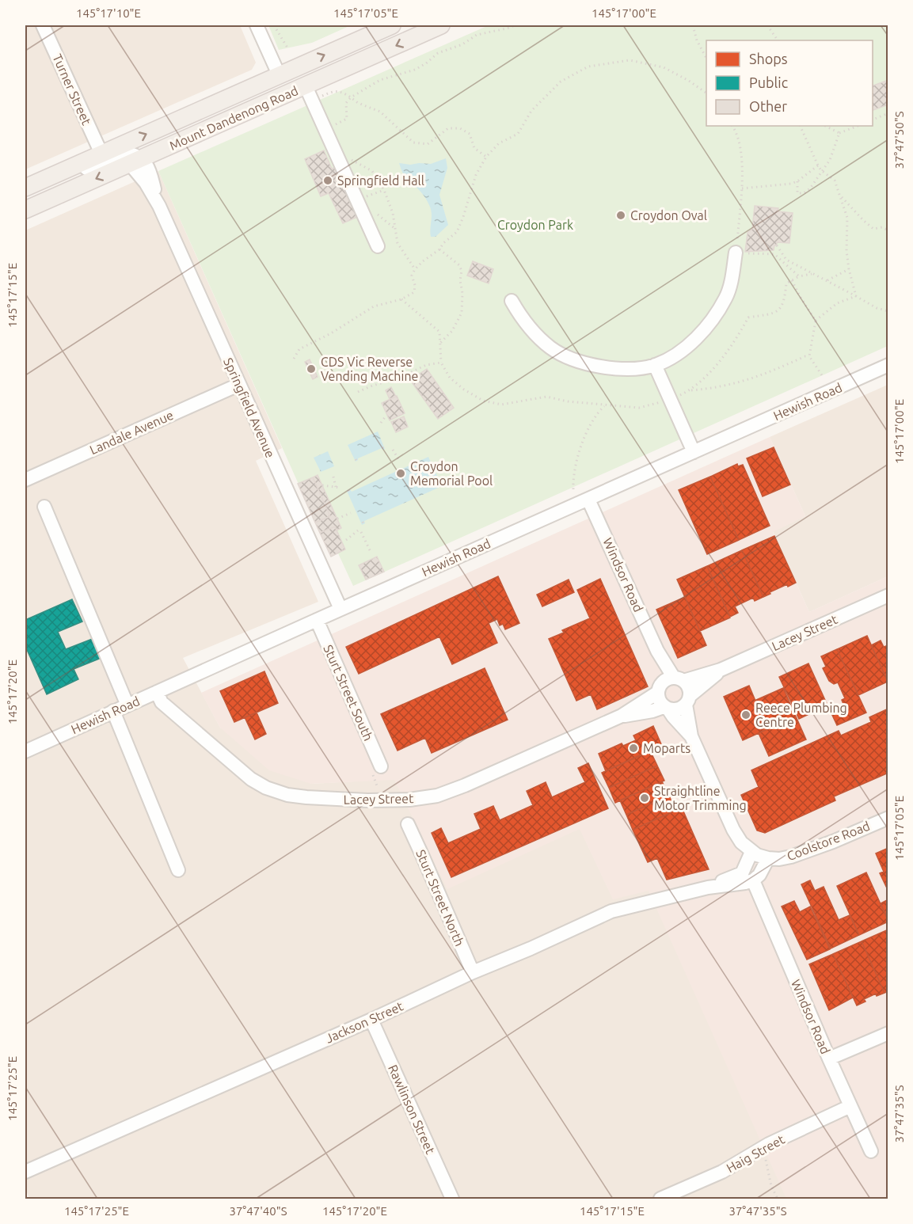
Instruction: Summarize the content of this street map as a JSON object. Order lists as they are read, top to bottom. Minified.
{"streets":{"main road":["Mount Dandenong Road"],"street":["Turner Street","Hewish Road","Springfield Avenue","Landale Avenue","Windsor Road","Lacey Street","Sturt Street South","Coolstore Road","Sturt Street North","Jackson Street","Rawlinson Street","Haig Street"]},"crossings":[["Turner Street","Mount Dandenong Road"],["Mount Dandenong Road","Springfield Avenue"],["Hewish Road","Springfield Avenue"],["Hewish Road","Windsor Road"],["Hewish Road","Lacey Street"],["Hewish Road","Sturt Street South"],["Springfield Avenue","Landale Avenue"],["Windsor Road","Lacey Street"],["Windsor Road","Haig Street"],["Sturt Street North","Jackson Street"],["Jackson Street","Rawlinson Street"]],"parks":["Croydon Park"],"places":["Springfield Hall","Croydon Oval","CDS Vic Reverse Vending Machine","Croydon Memorial Pool","Reece Plumbing Centre","Moparts","Straightline Motor Trimming"],"legend":["Shops","Public","Other"],"coordinates":["145°17'10\"E","145°17'05\"E","145°17'00\"E","37°47'50\"S","145°17'15\"E","145°17'20\"E","145°17'25\"E","37°47'35\"S","37°47'40\"S"]}
